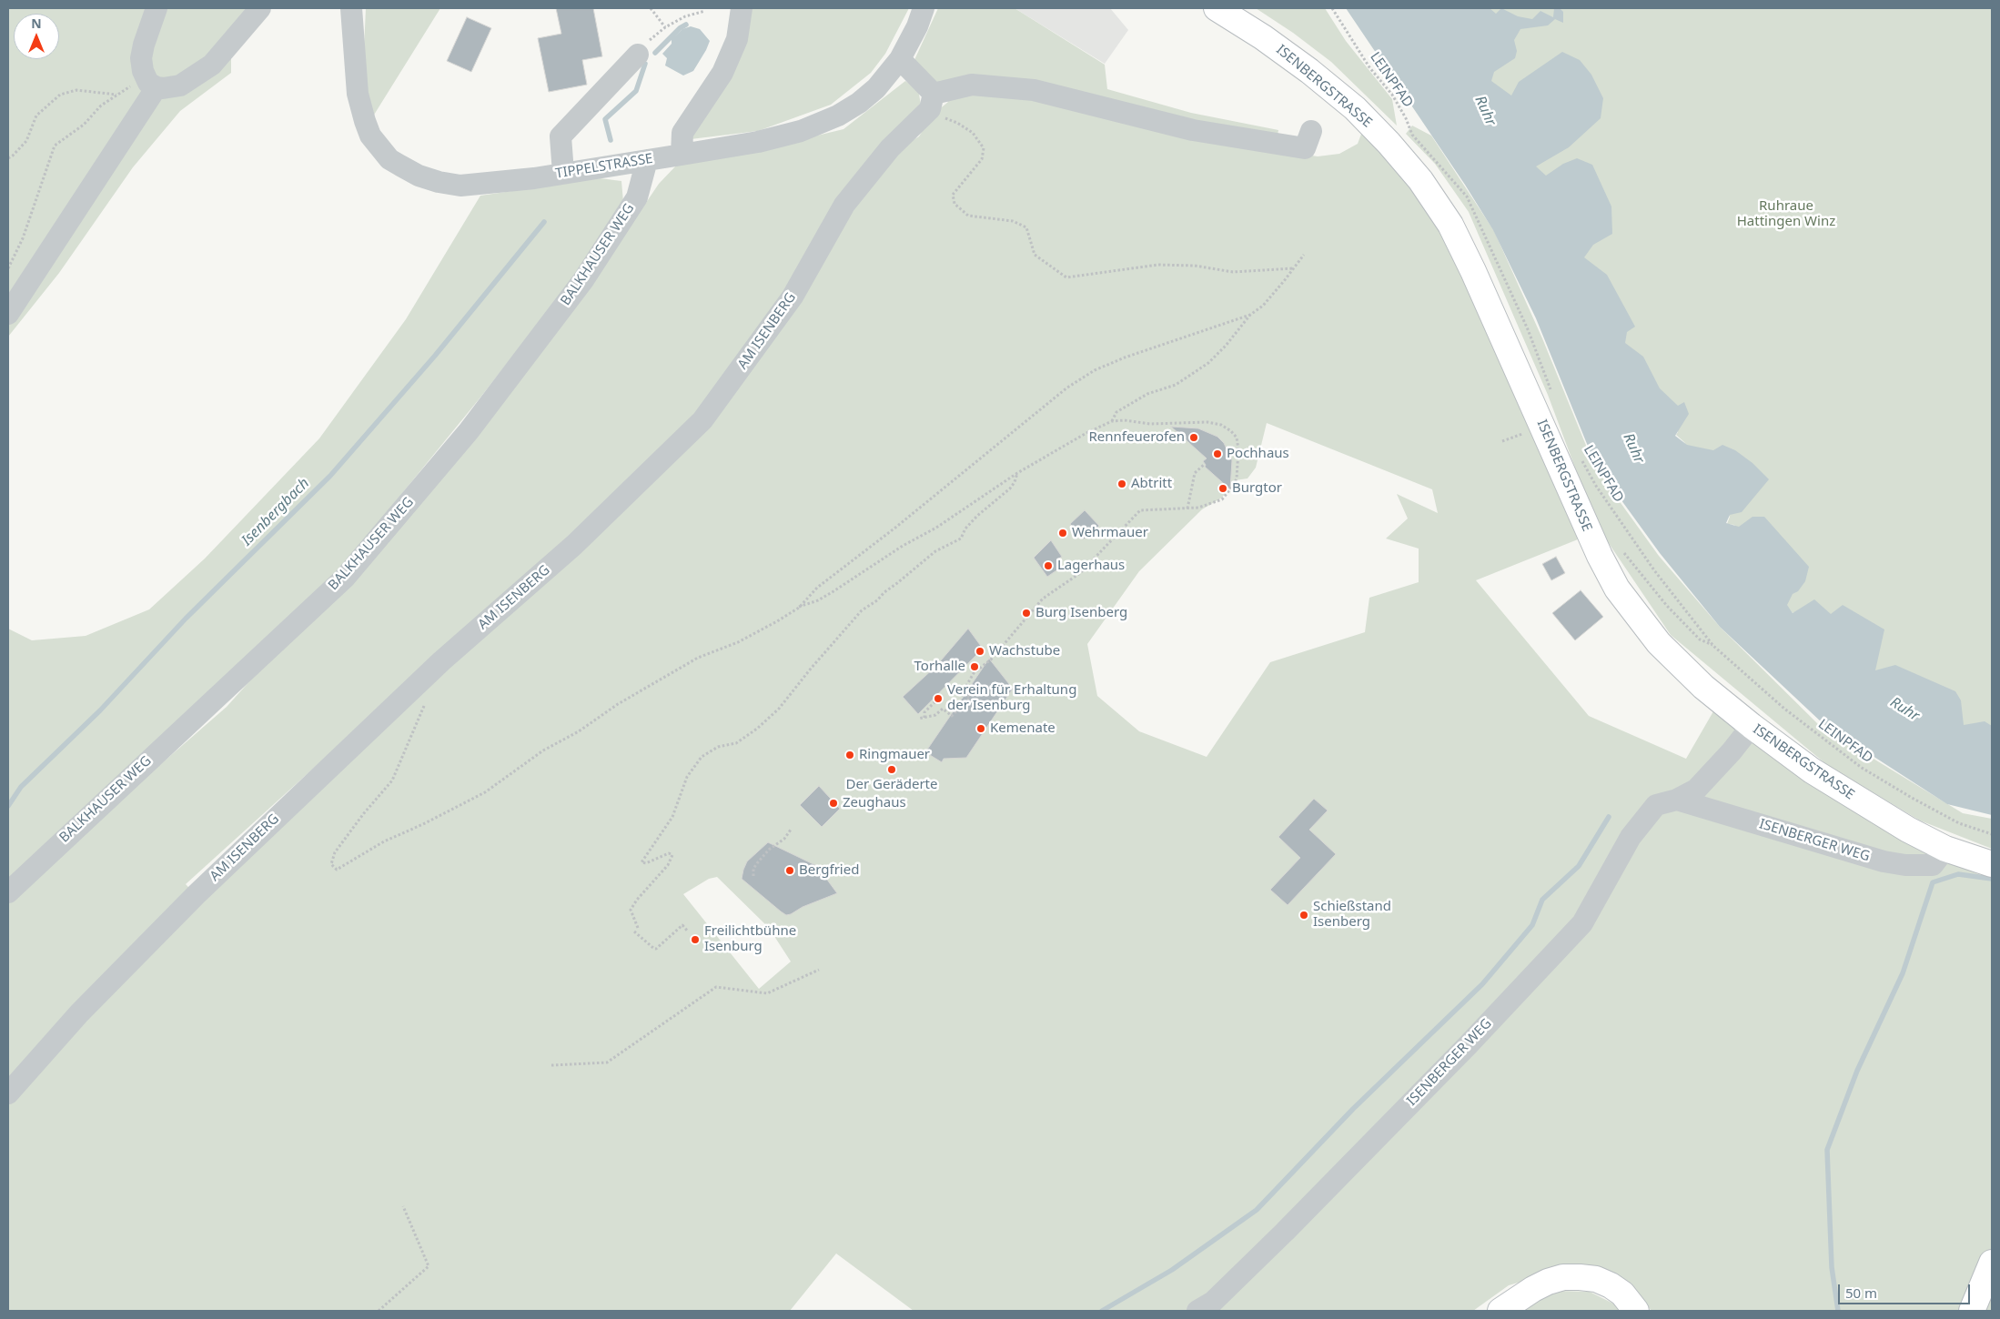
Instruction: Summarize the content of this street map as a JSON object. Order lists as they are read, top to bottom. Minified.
{"streets":{"main road":["ISENBERGSTRASSE"],"street":["TIPPELSTRASSE","BALKHAUSER WEG","AM ISENBERG","ISENBERGER WEG"],"path":["LEINPFAD"]},"crossings":[["ISENBERGSTRASSE","ISENBERGER WEG"],["TIPPELSTRASSE","BALKHAUSER WEG"]],"water":["Ruhr","Isenbergbach"],"parks":["Ruhraue Hattingen Winz"],"places":["Rennfeuerofen","Pochhaus","Abtritt","Burgtor","Wehrmauer","Lagerhaus","Burg Isenberg","Wachstube","Torhalle","Verein für Erhaltung der Isenburg","Kemenate","Ringmauer","Der Geräderte","Zeughaus","Bergfried","Schießstand Isenberg","Freilichtbühne Isenburg"],"scale_bar":"50 m","north":"top"}
